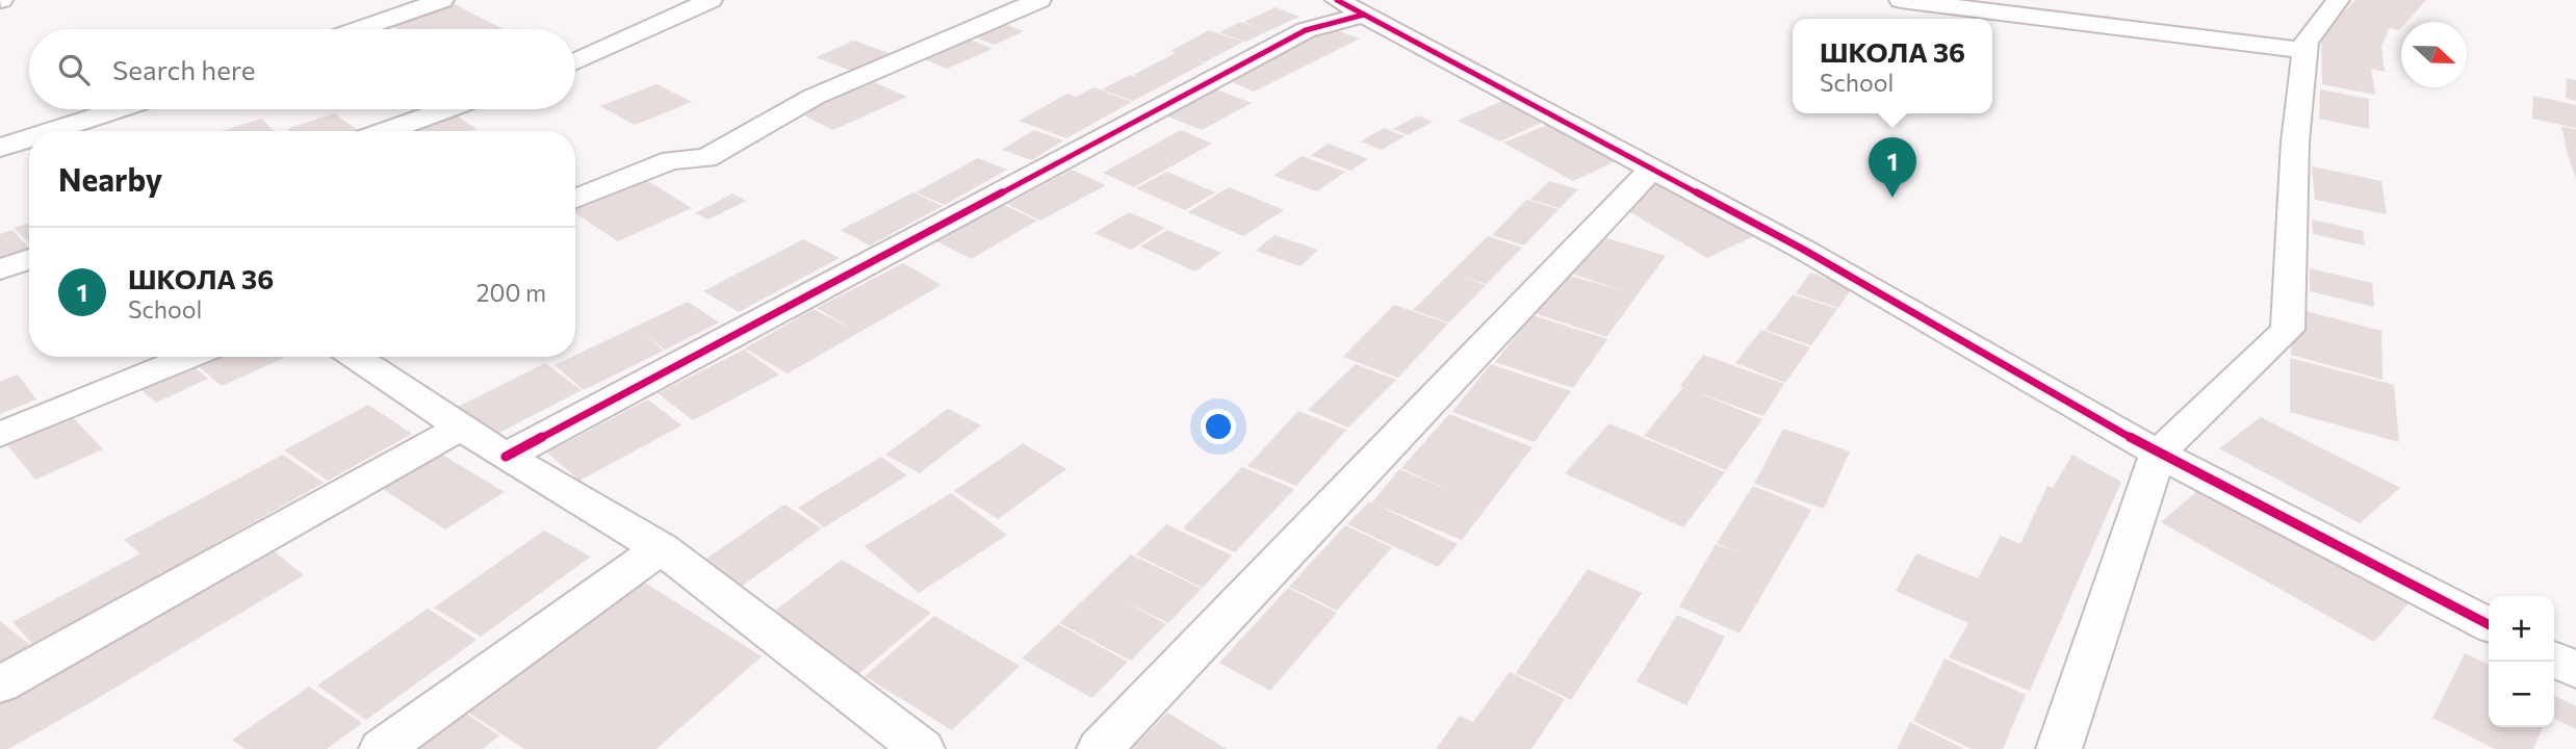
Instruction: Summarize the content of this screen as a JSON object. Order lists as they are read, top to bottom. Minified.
{"north":"right","page":{"popup":["ШКОЛА 36","School"],"search":"Search here","heading":"Nearby","pins":"1","list":[{"mark":"1","name":"ШКОЛА 36","note":"School","value":"200 m"}],"map_buttons":["+","−"]}}
